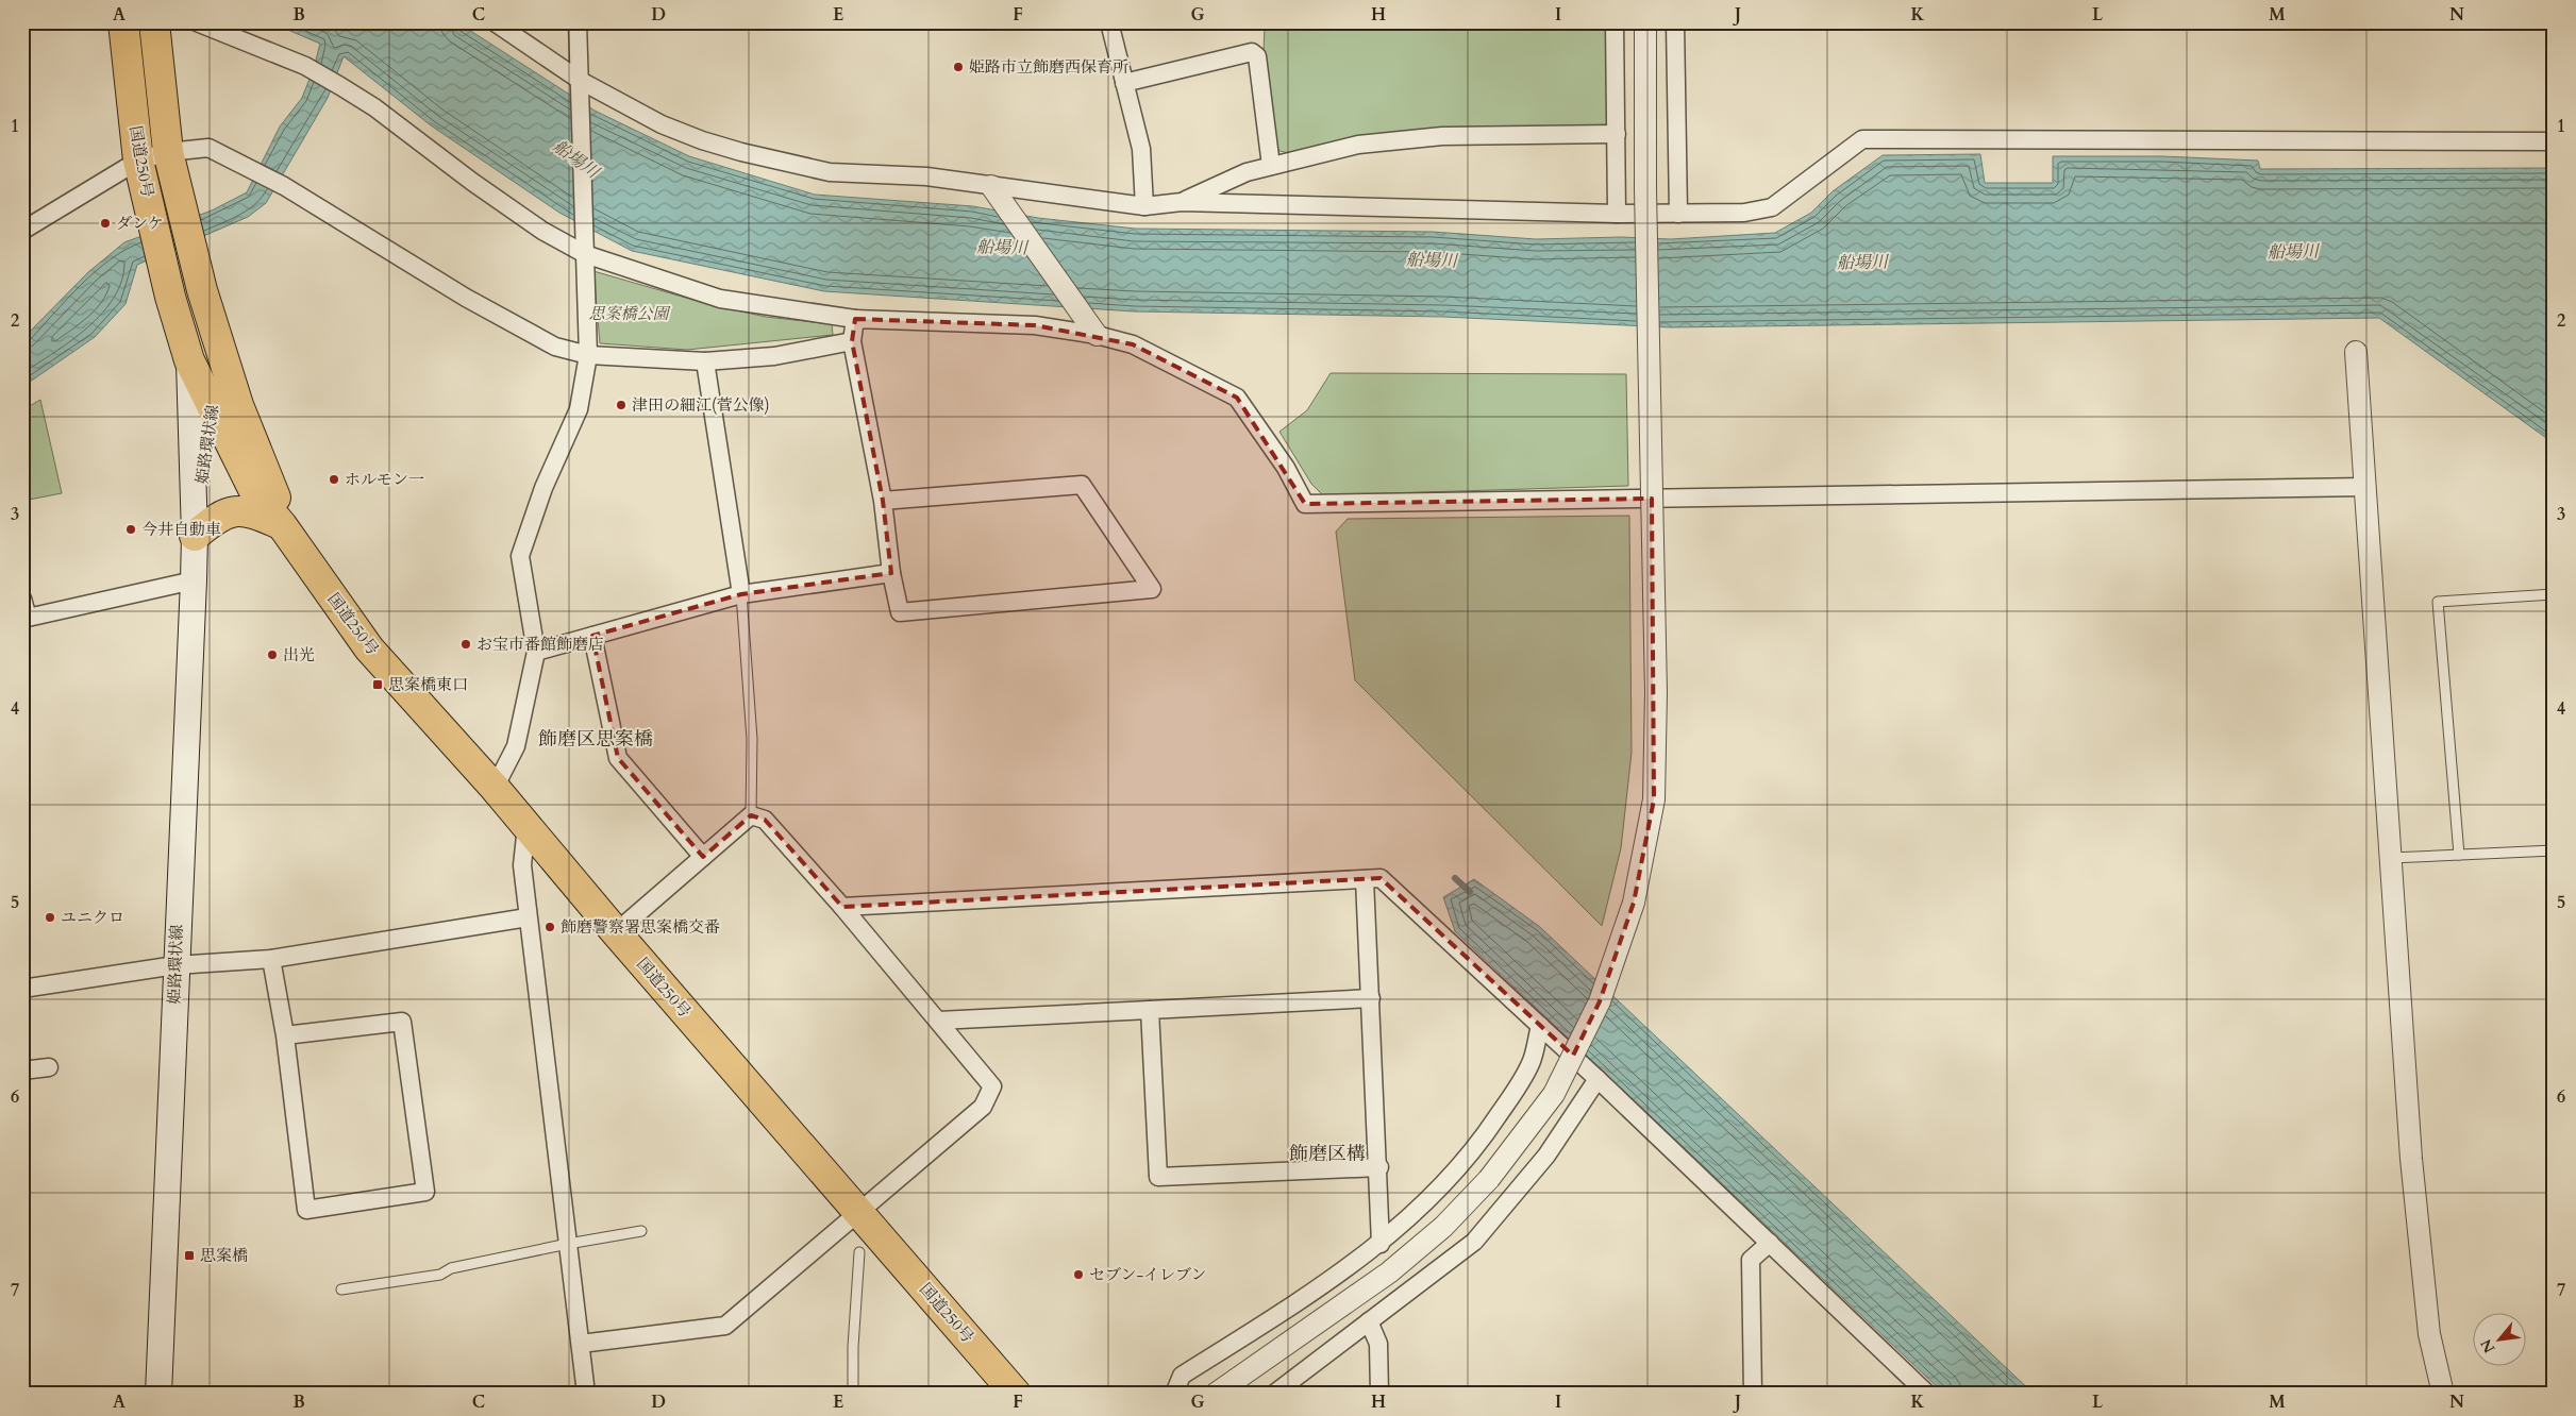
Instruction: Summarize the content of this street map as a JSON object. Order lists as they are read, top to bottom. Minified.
{"streets":{"highway":["国道250号"],"main road":["姫路環状線"]},"crossings":[["国道250号","姫路環状線"]],"districts":["飾磨区思案橋","飾磨区構"],"water":["船場川"],"parks":["思案橋公園"],"places":{"other":["姫路市立飾磨西保育所","ダンケ","津田の細江(菅公像)","ホルモン一","今井自動車","お宝市番館飾磨店","出光","ユニクロ","飾磨警察署思案橋交番","セブン-イレブン"],"transit":["思案橋東口","思案橋"]},"north":"bottom left","grid":{"columns":["A","B","C","D","E","F","G","H","I","J","K","L","M","N"],"rows":["1","2","3","4","5","6","7"]}}
